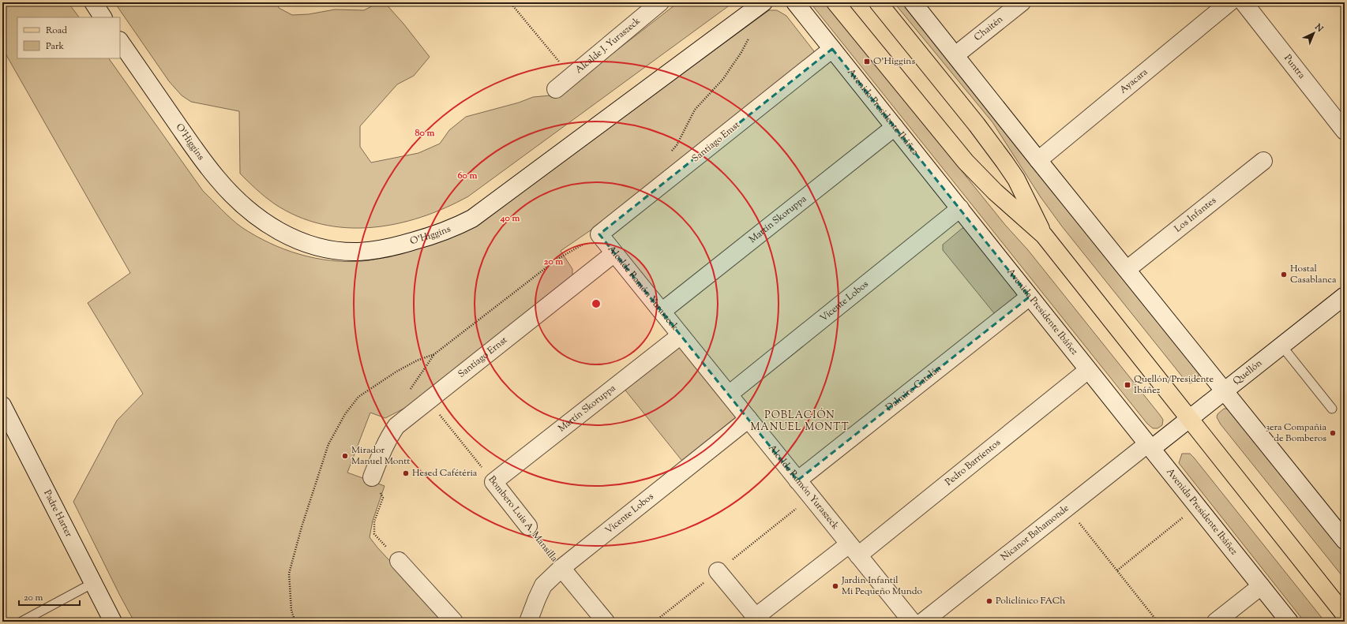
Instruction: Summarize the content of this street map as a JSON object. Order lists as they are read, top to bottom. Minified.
{"streets":{"street":["Chaitén","Alcalde J. Yuraszeck","Puntra","Ayacara","Avenida Presidente Ibáñez","O'Higgins","Santiago Emst","Los Infantes","Martín Skoruppa","Alcalde Ramón Yuraszeck","Vicente Lobos","Santiago Ernst","Quellón","Dalmiro Catalán","Pedro Barrientos","Padre Harter","Bombero Luis A. Mansilla","Nicanor Bahamonde"]},"crossings":[["Avenida Presidente Ibáñez","Santiago Emst"],["Avenida Presidente Ibáñez","Martín Skoruppa"],["Avenida Presidente Ibáñez","Vicente Lobos"],["Avenida Presidente Ibáñez","Quellón"],["Avenida Presidente Ibáñez","Dalmiro Catalán"],["Avenida Presidente Ibáñez","Pedro Barrientos"],["Avenida Presidente Ibáñez","Nicanor Bahamonde"],["Santiago Emst","Alcalde Ramón Yuraszeck"],["Martín Skoruppa","Alcalde Ramón Yuraszeck"],["Martín Skoruppa","Bombero Luis A. Mansilla"],["Alcalde Ramón Yuraszeck","Vicente Lobos"],["Alcalde Ramón Yuraszeck","Santiago Ernst"],["Alcalde Ramón Yuraszeck","Dalmiro Catalán"],["Alcalde Ramón Yuraszeck","Pedro Barrientos"],["Vicente Lobos","Bombero Luis A. Mansilla"],["Santiago Ernst","Bombero Luis A. Mansilla"],["Quellón","Nicanor Bahamonde"]],"districts":["POBLACIÓN MANUEL MONTT"],"places":{"transit":["O'Higgins","Quellón/Presidente Ibáñez"],"other":["Hostal Casablanca","3era Compañia de Bomberos","Mirador Manuel Montt","Hesed Cafétéria","Jardin Infantil Mi Pequeño Mundo","Policlínico FACh"]},"legend":["Road","Park"],"scale_bar":"20 m","north":"top right","rings":["80 m","60 m","40 m","20 m"]}
